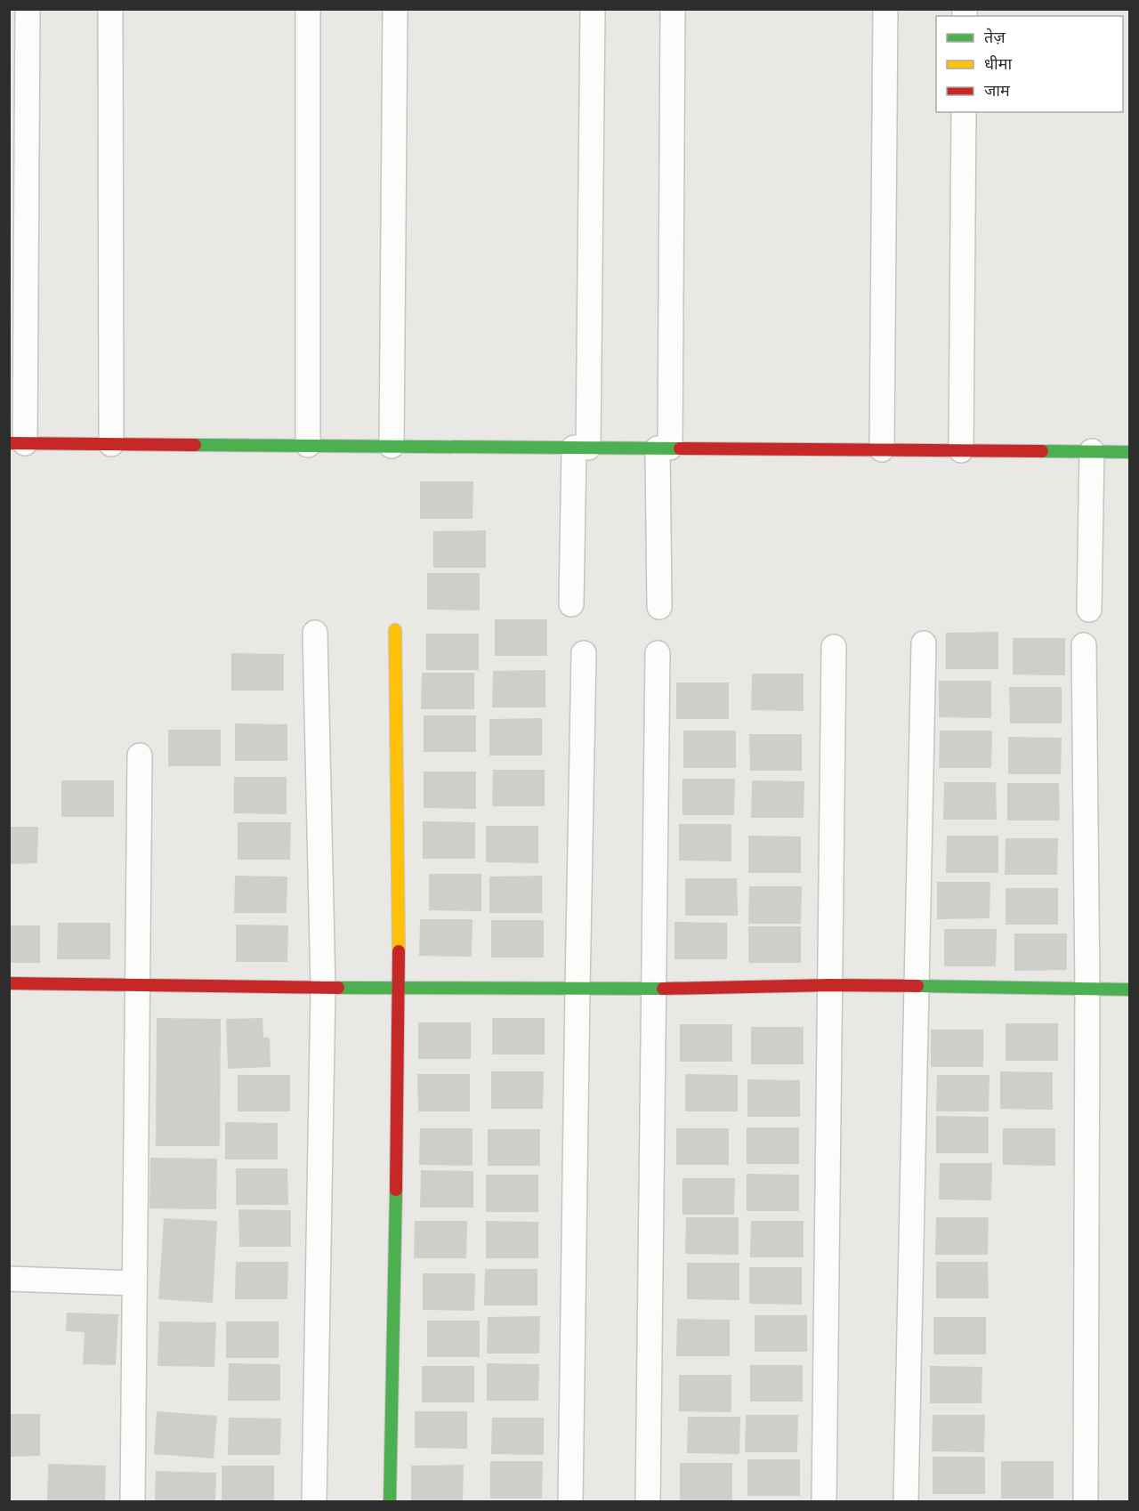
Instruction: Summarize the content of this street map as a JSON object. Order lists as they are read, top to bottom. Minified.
{"legend":["तेज़","धीमा","जाम"]}
